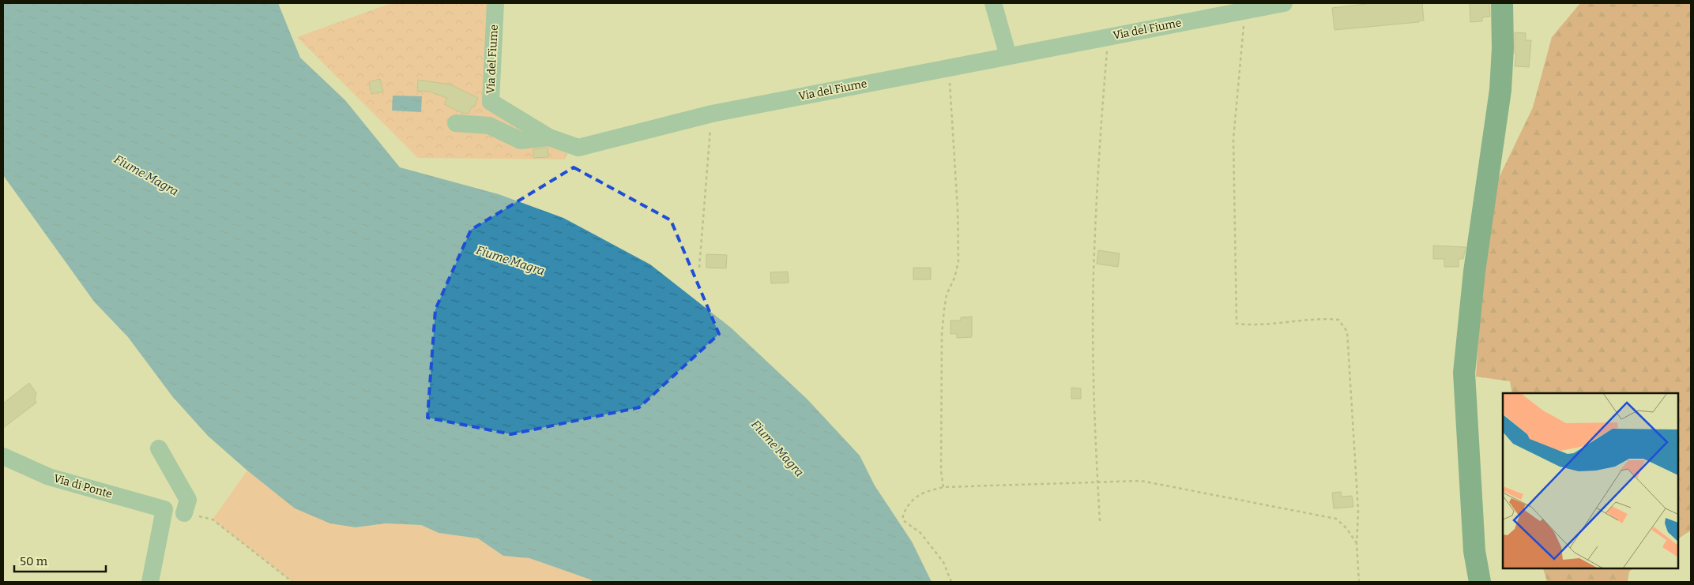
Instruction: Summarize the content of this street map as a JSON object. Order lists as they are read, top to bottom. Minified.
{"streets":{"street":["Via del Fiume","Via di Ponte"]},"water":["Fiume Magra"],"scale_bar":"50 m"}
